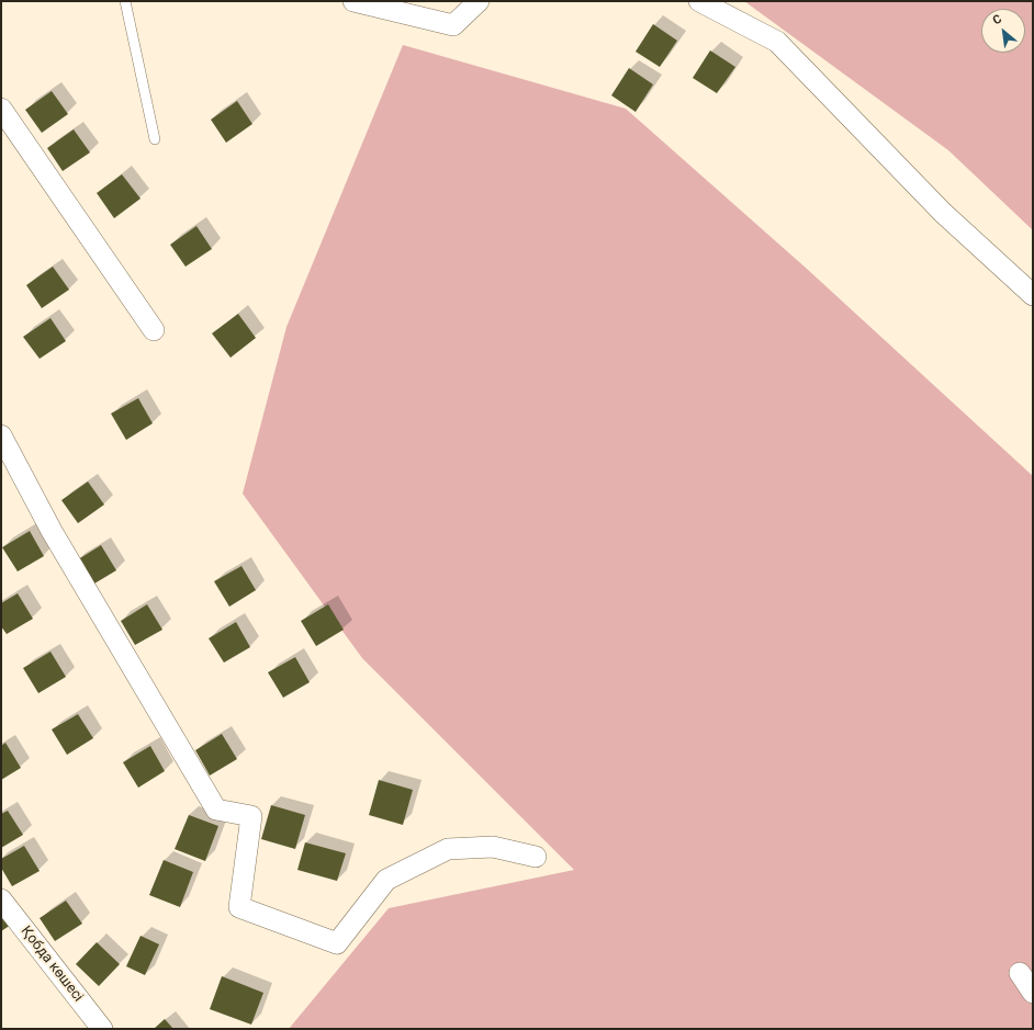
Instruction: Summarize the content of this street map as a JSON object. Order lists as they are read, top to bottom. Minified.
{"streets":{"street":["Қобда көшесі"]},"north":"top left"}
